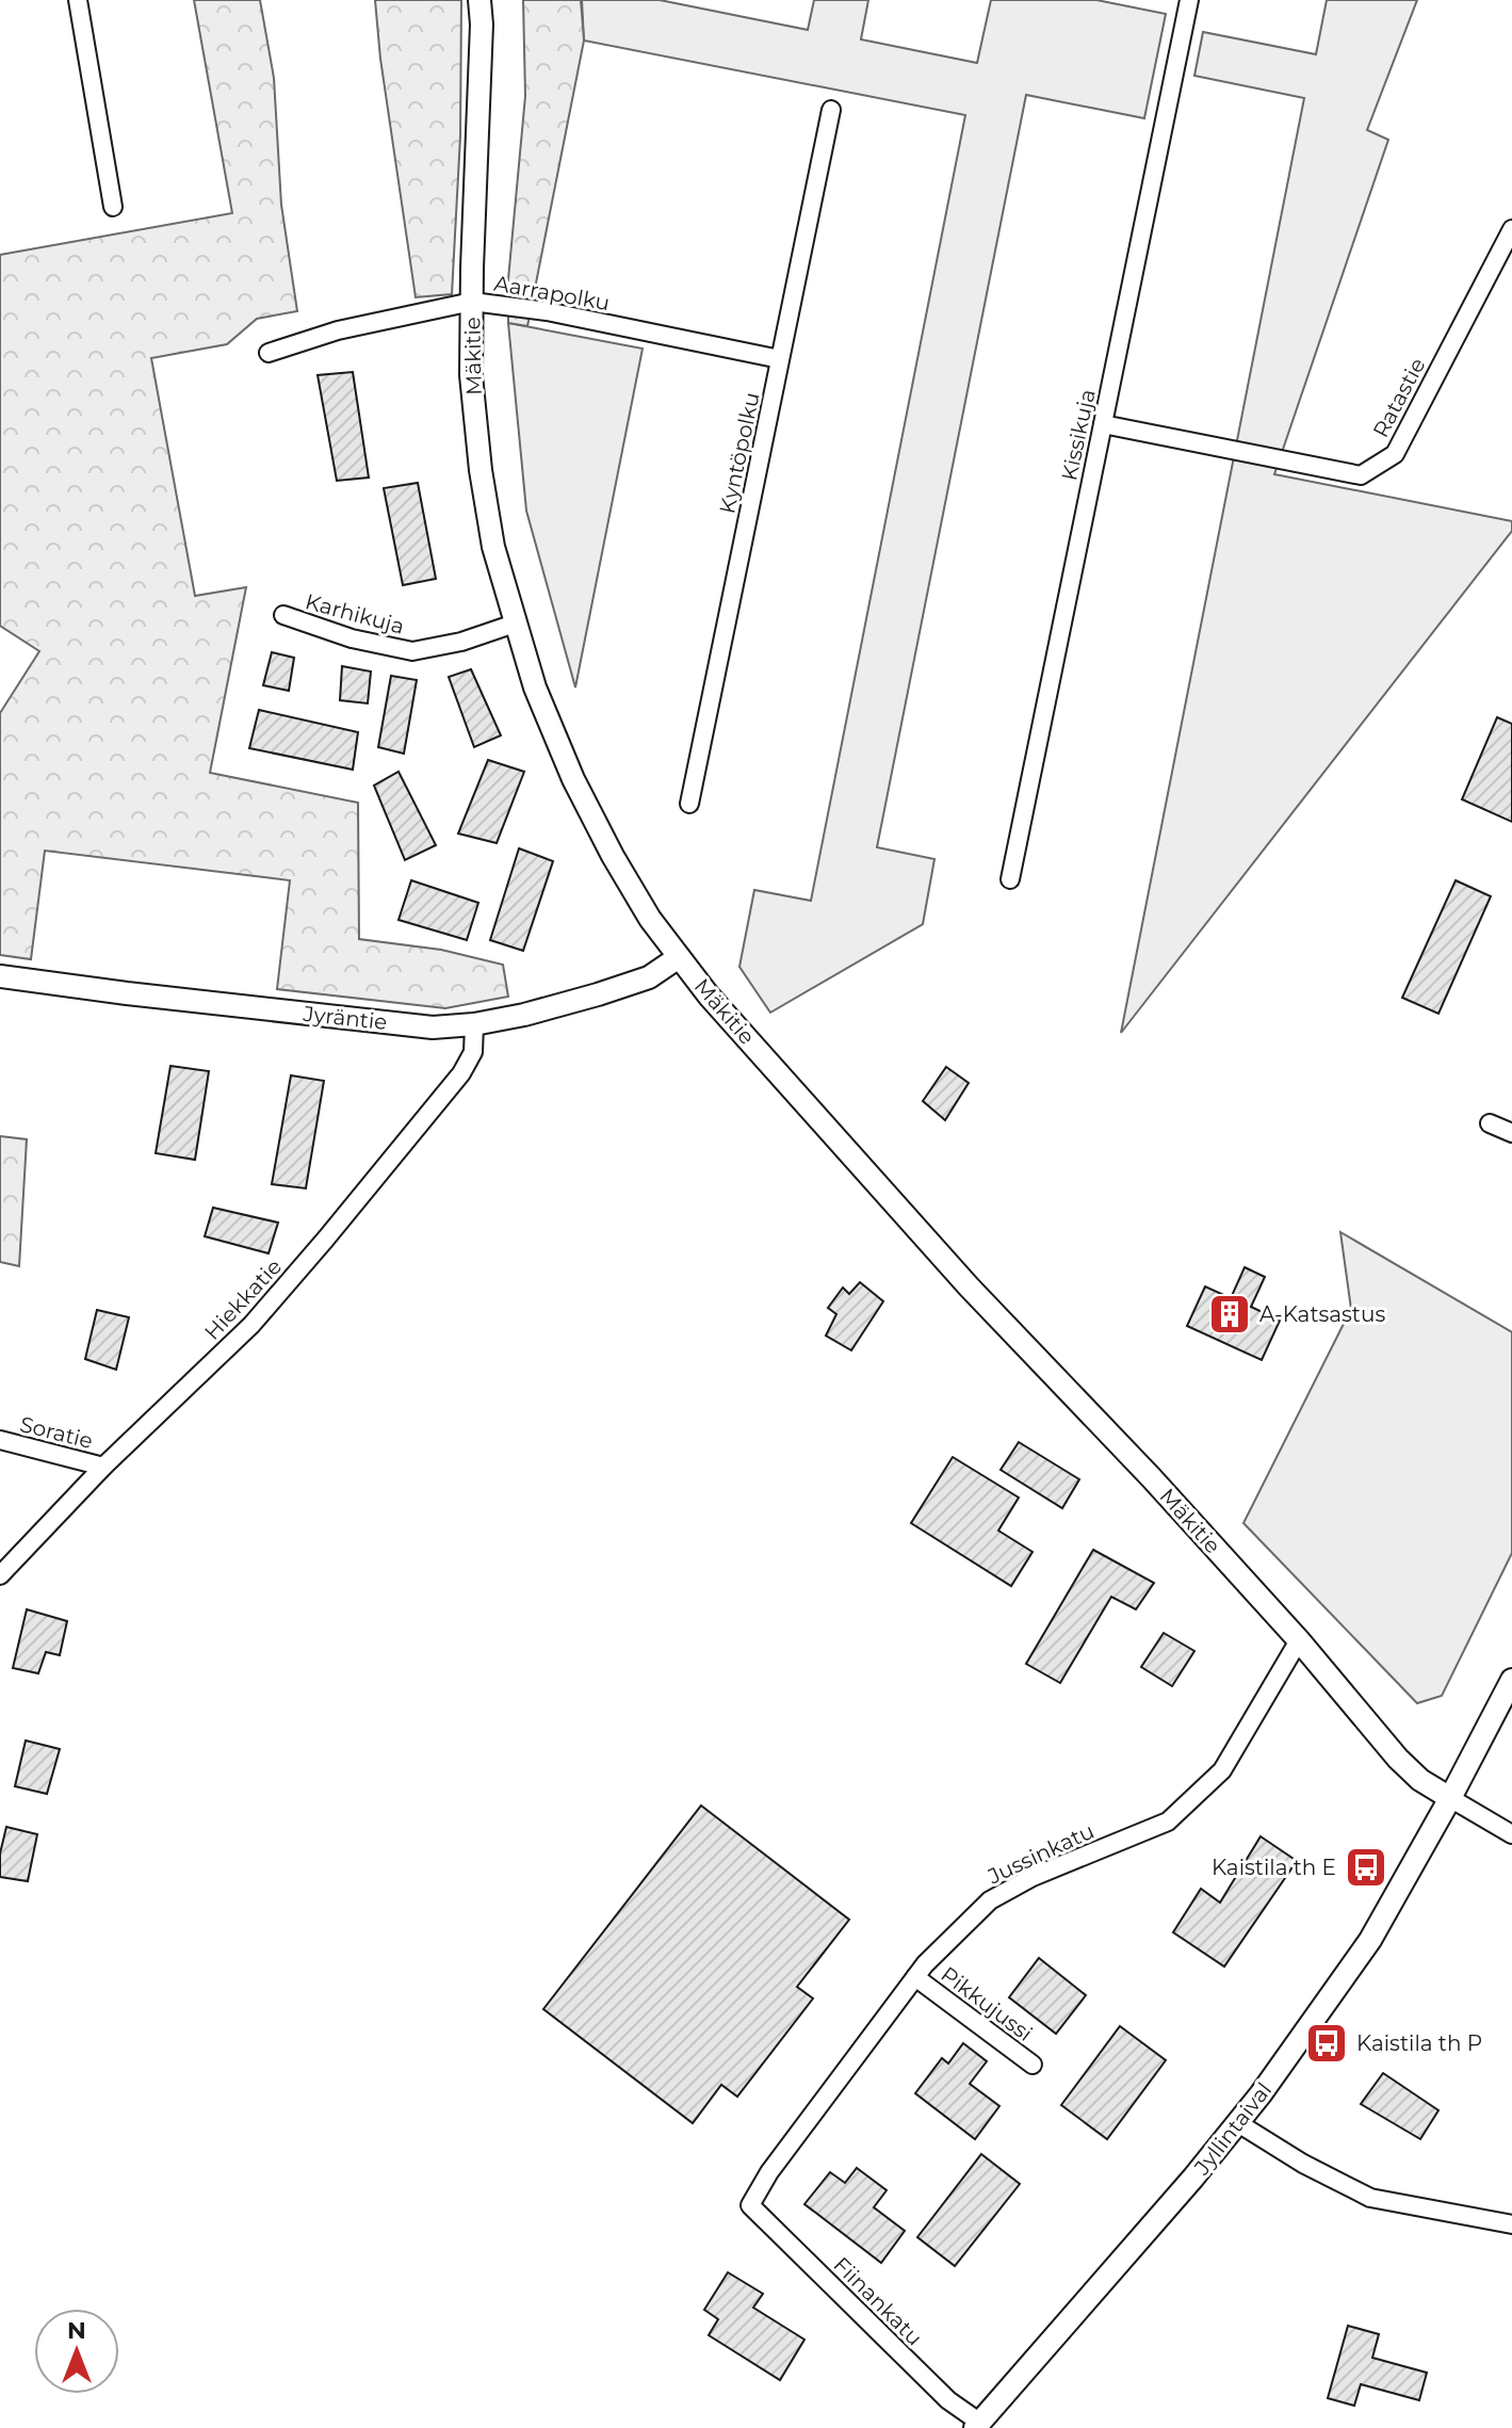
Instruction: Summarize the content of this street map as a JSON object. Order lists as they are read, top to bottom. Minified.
{"streets":{"street":["Aarrapolku","Mäkitie","Ratastie","Kissikuja","Kyntöpolku","Karhikuja","Jyräntie","Hiekkatie","Soratie","Jussinkatu","Pikkujussi","Jyllintaival","Fiinankatu"]},"crossings":[["Aarrapolku","Mäkitie"],["Aarrapolku","Kyntöpolku"],["Mäkitie","Karhikuja"],["Mäkitie","Jyräntie"],["Mäkitie","Jussinkatu"],["Mäkitie","Jyllintaival"],["Ratastie","Kissikuja"],["Jyräntie","Hiekkatie"],["Hiekkatie","Soratie"],["Jussinkatu","Pikkujussi"],["Jussinkatu","Fiinankatu"],["Jyllintaival","Fiinankatu"]],"places":{"building":["A-Katsastus"],"bus stop":["Kaistila th E","Kaistila th P"]},"north":"top"}
